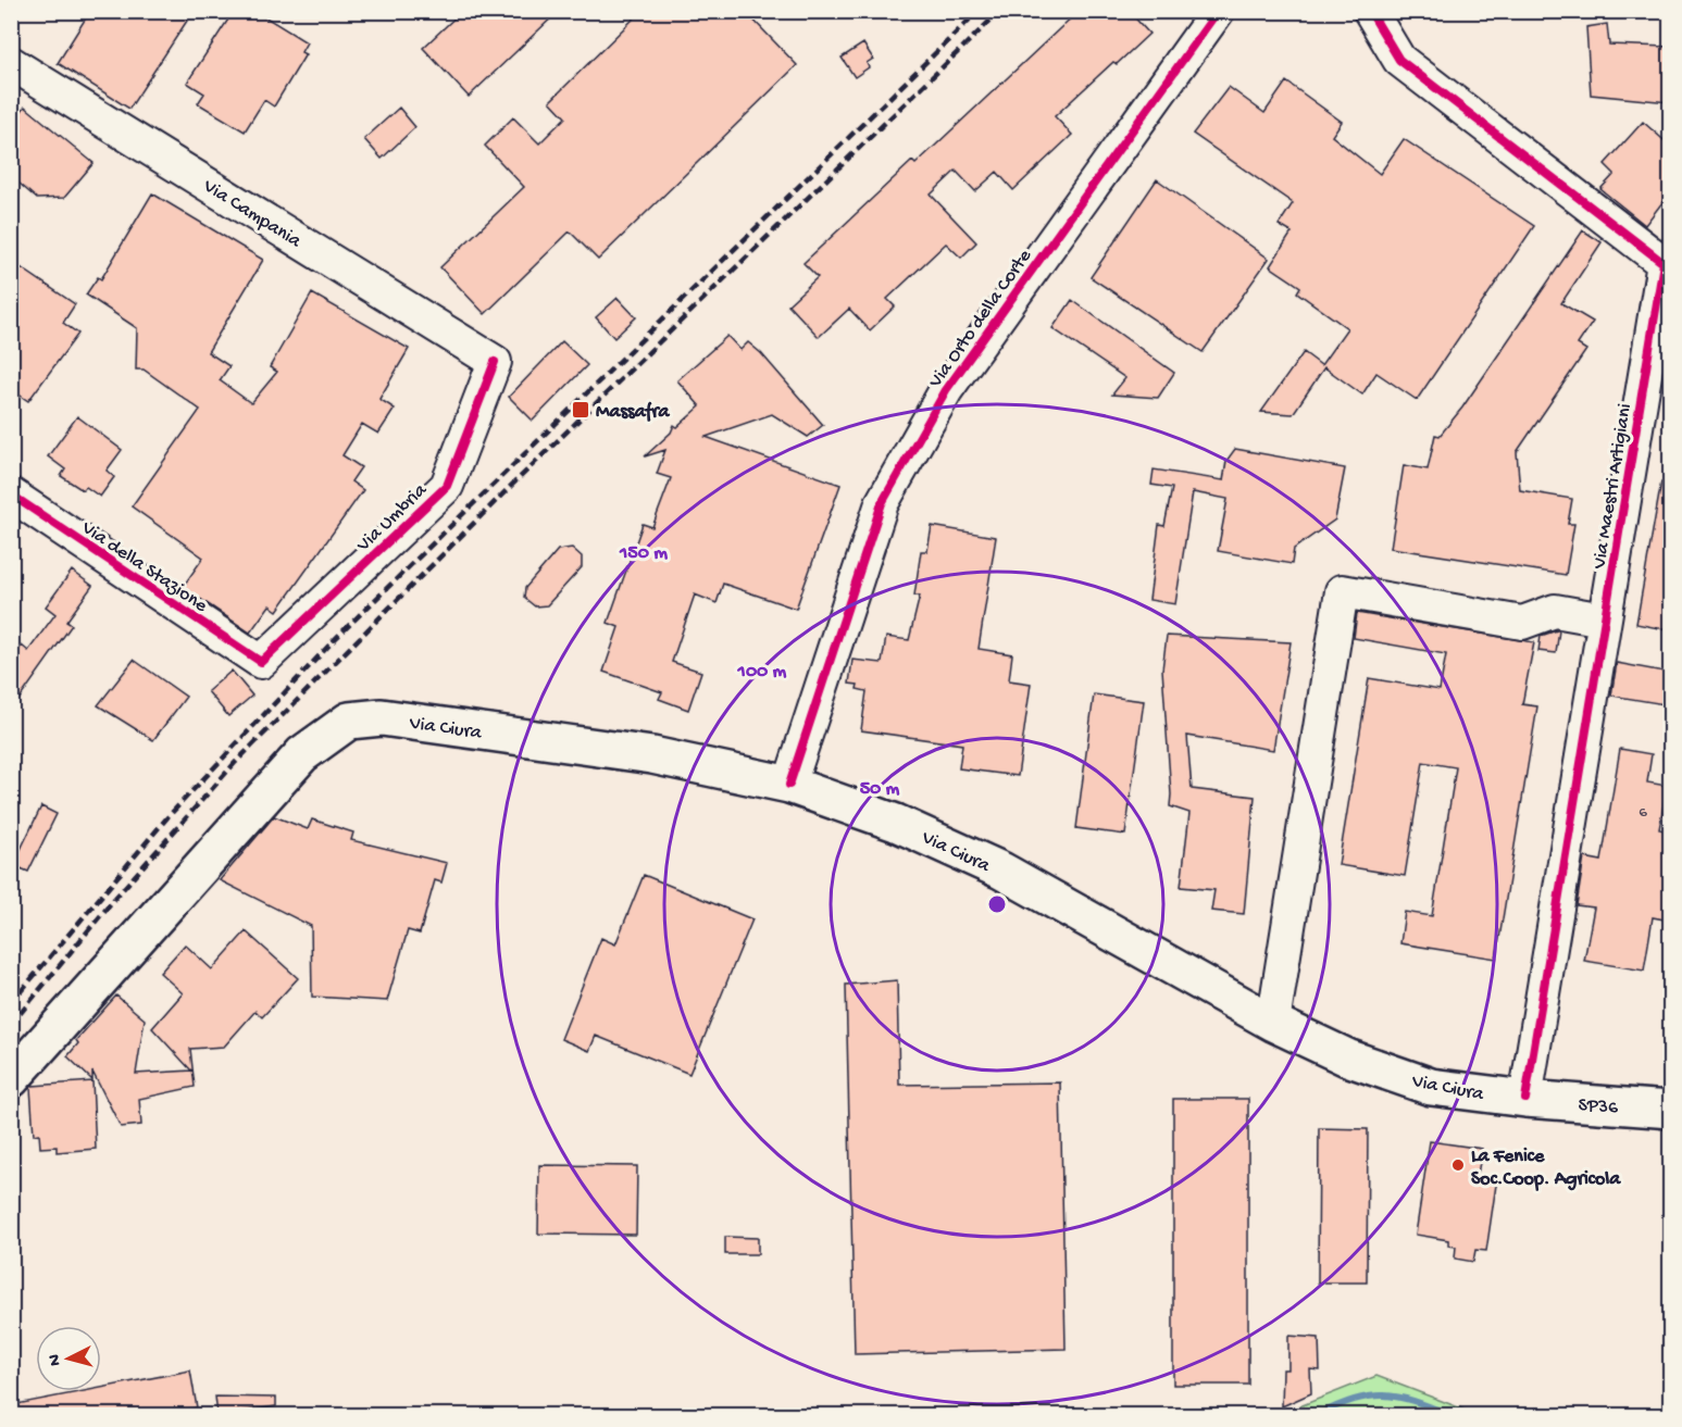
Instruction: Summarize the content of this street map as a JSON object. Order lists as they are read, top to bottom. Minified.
{"streets":{"main road":["Via Ciura","SP36"],"street":["Via Campania","Via Orto della Corte","Via Maestri Artigiani","Via Umbria","Via della Stazione"]},"crossings":[["Via Campania","Via Umbria"],["Via Orto della Corte","Via Ciura"],["Via Maestri Artigiani","Via Ciura"],["Via Maestri Artigiani","SP36"],["Via Umbria","Via della Stazione"],["Via Ciura","SP36"]],"places":{"transit":["Massafra"],"other":["La Fenice Soc.Coop. Agricola"]},"house_numbers":["6"],"north":"left","rings":["150 m","100 m","50 m"]}
